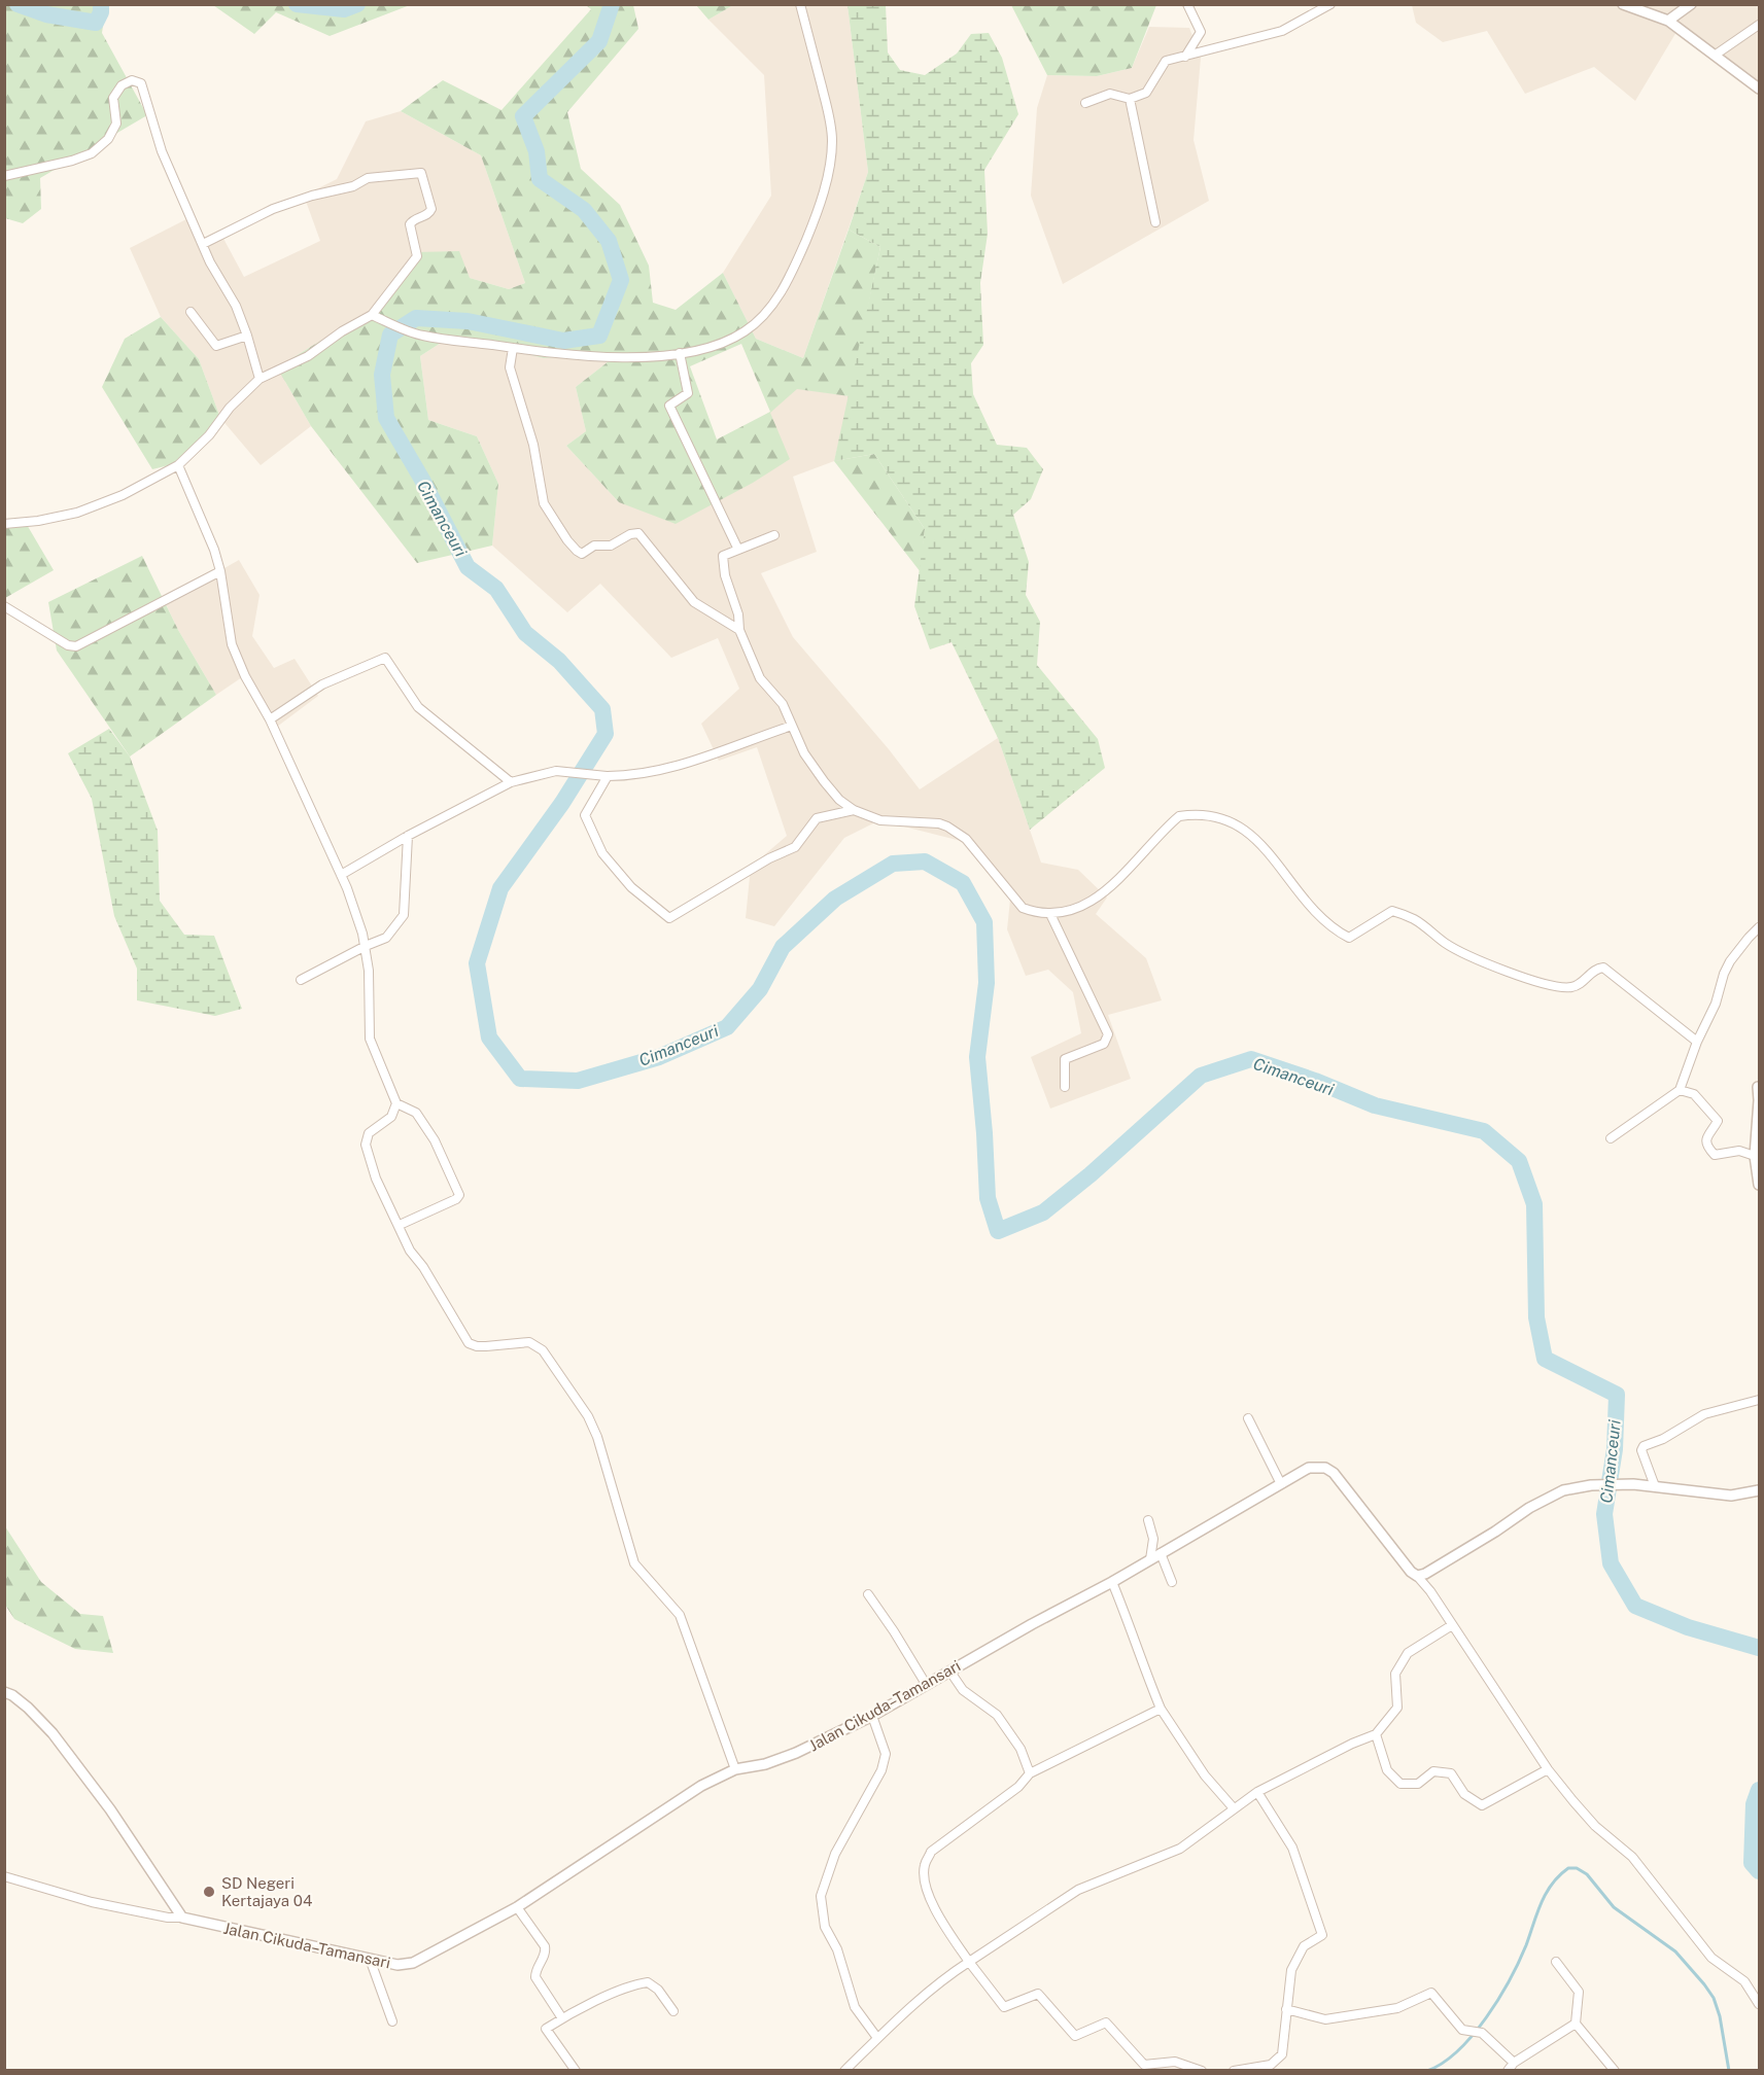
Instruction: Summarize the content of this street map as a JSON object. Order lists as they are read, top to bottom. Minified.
{"streets":{"street":["Jalan Cikuda–Tamansari"]},"water":["Cimanceuri"],"places":["SD Negeri Kertajaya 04"]}
